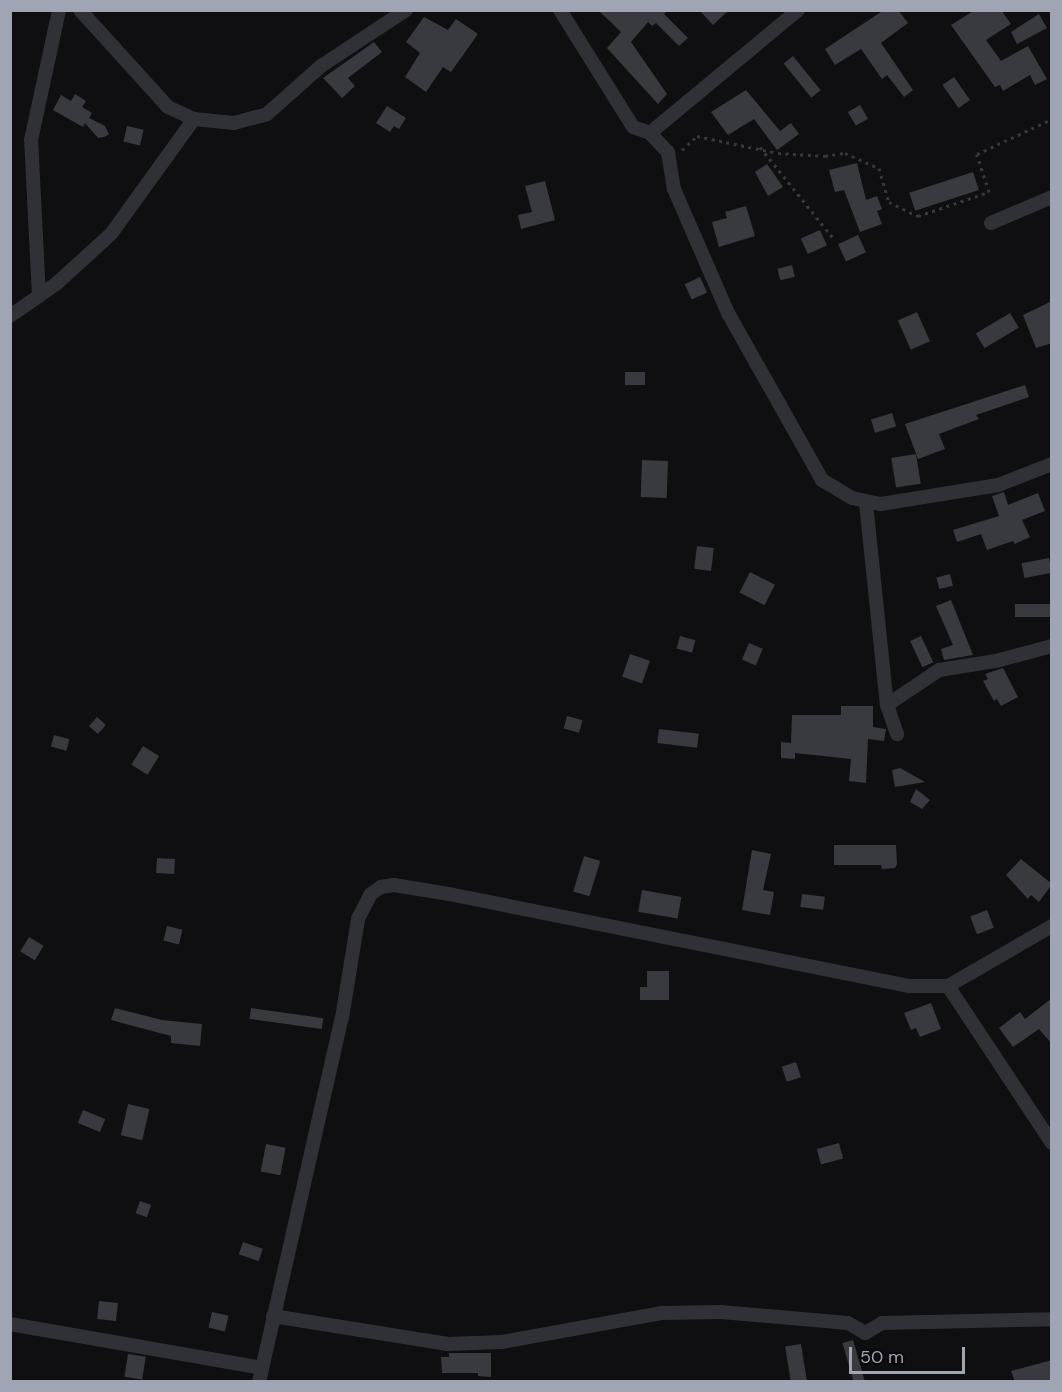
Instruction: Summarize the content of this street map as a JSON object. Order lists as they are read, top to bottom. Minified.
{"scale_bar":"50 m"}
